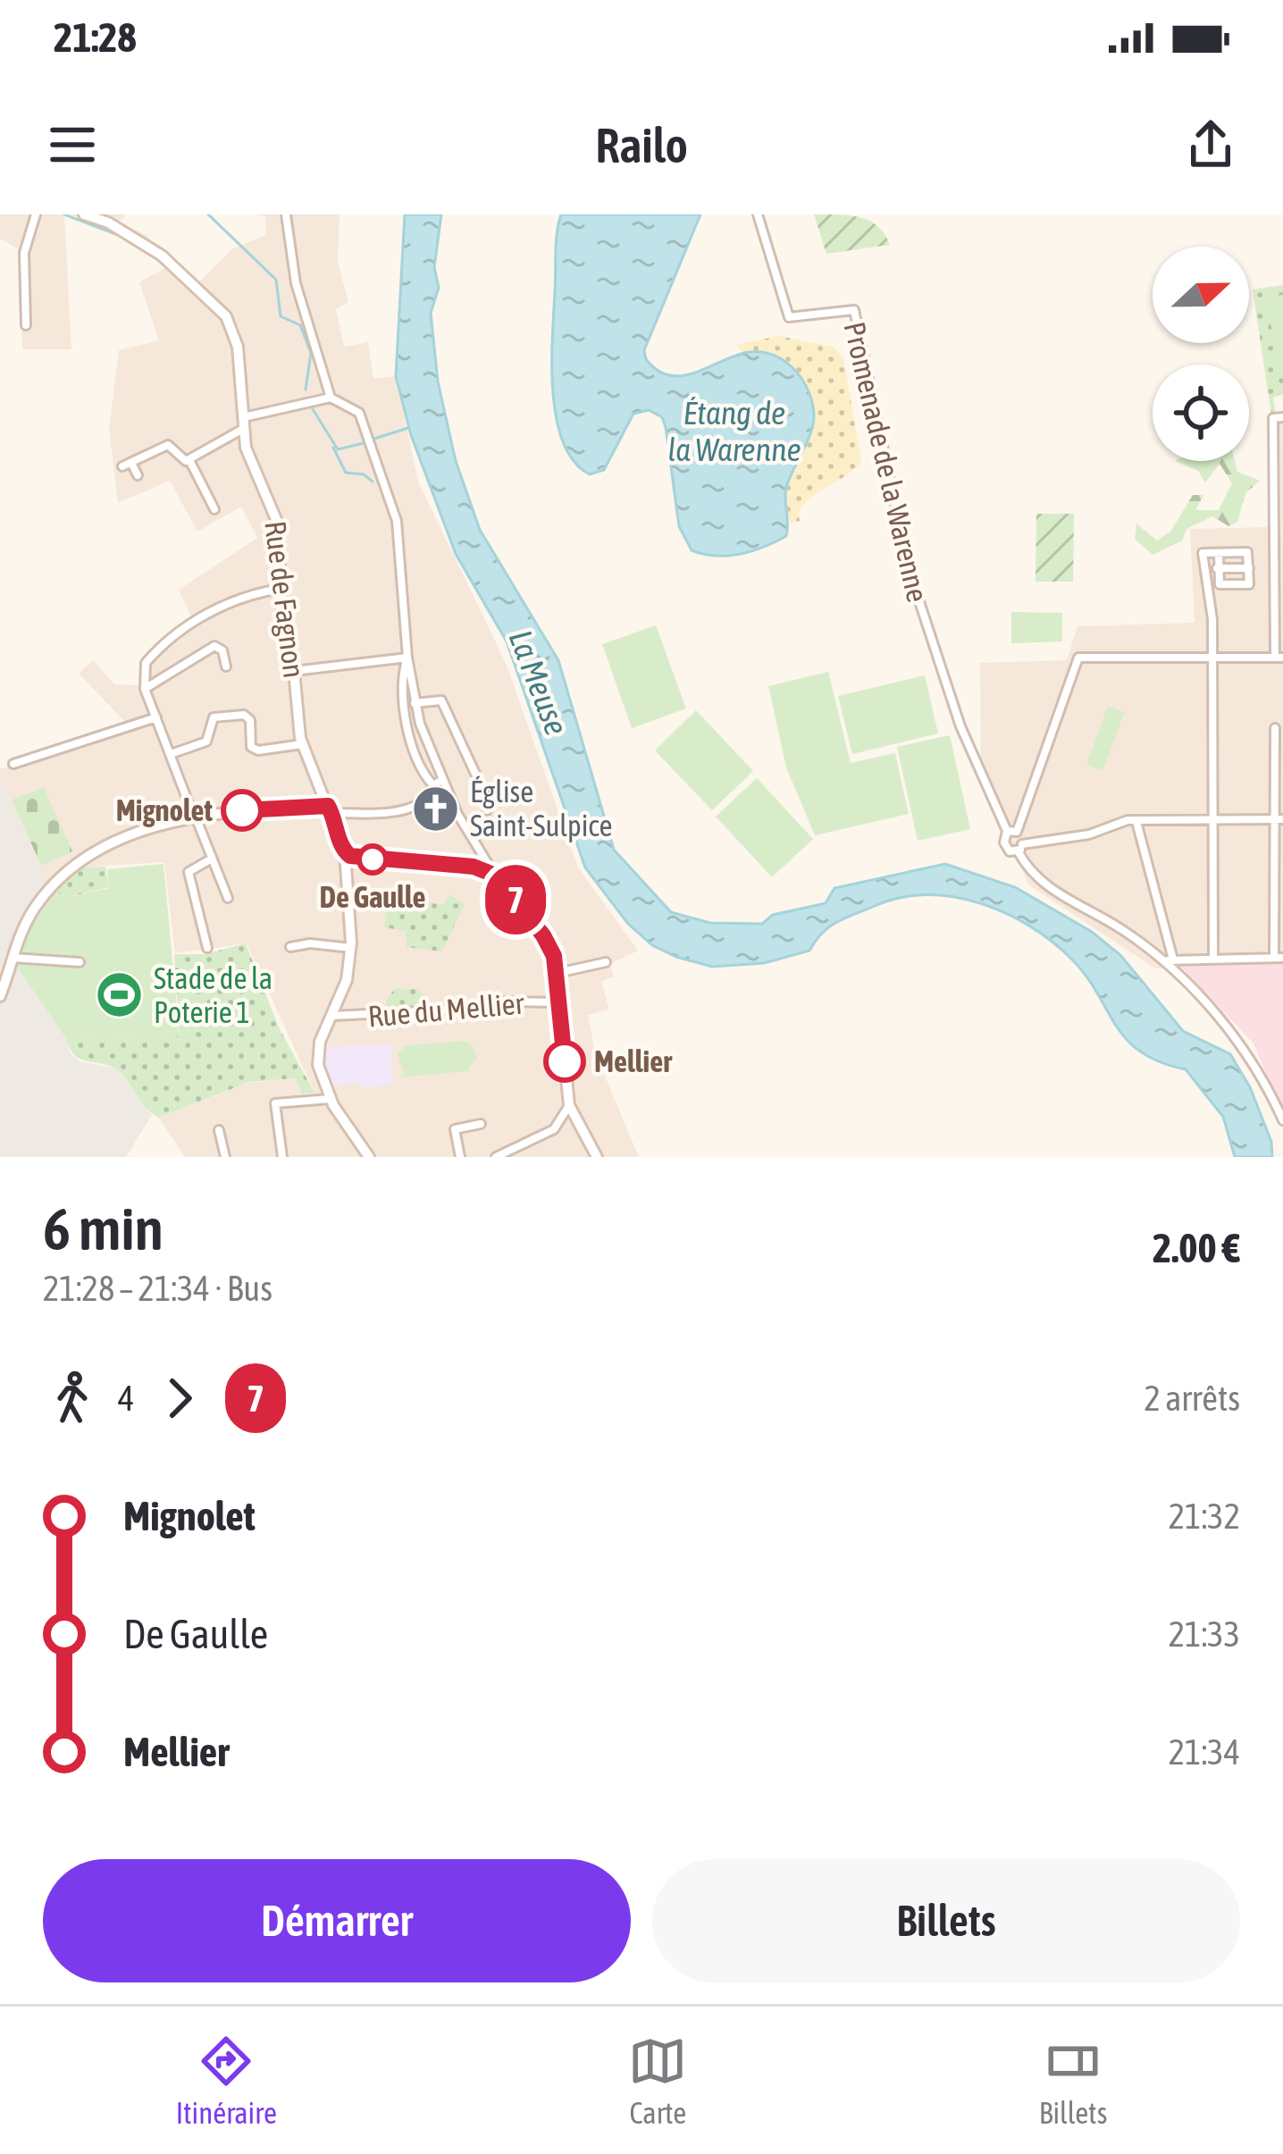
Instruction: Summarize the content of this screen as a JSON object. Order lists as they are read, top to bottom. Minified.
{"streets":{"street":["Promenade de la Warenne","Rue de Fagnon","Rue du Mellier"]},"crossings":[["Rue de Fagnon","Rue du Mellier"]],"water":["Étang de la Warenne","La Meuse"],"places":{"church":["Église Saint-Sulpice"],"other":["Mignolet","De Gaulle","Mellier"],"sports":["Stade de la Poterie 1"]},"lines":["bus line 7"],"north":"right","page":{"status":"21:28","header":"Railo","on_map":"7","heading":["6 min","21:28 – 21:34 · Bus","2.00 €"],"legs":["4","7","2 arrêts"],"list":[{"name":"Mignolet","value":"21:32"},{"name":"De Gaulle","value":"21:33"},{"name":"Mellier","value":"21:34"}],"buttons":["Démarrer","Billets"],"tabs":["Itinéraire","Carte","Billets"]}}
